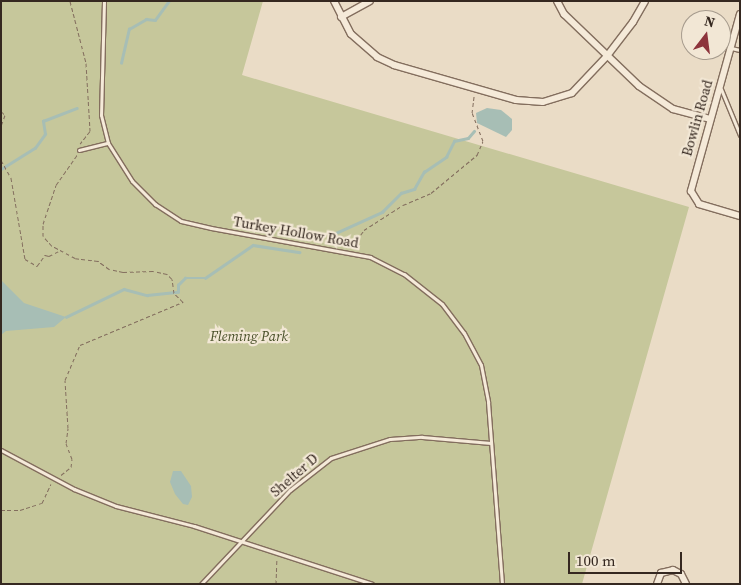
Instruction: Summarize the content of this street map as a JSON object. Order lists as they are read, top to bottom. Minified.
{"streets":{"street":["Bowlin Road"],"lane":["Turkey Hollow Road","Shelter D"]},"crossings":[["Turkey Hollow Road","Shelter D"]],"parks":["Fleming Park"],"scale_bar":"100 m","north":"top"}
